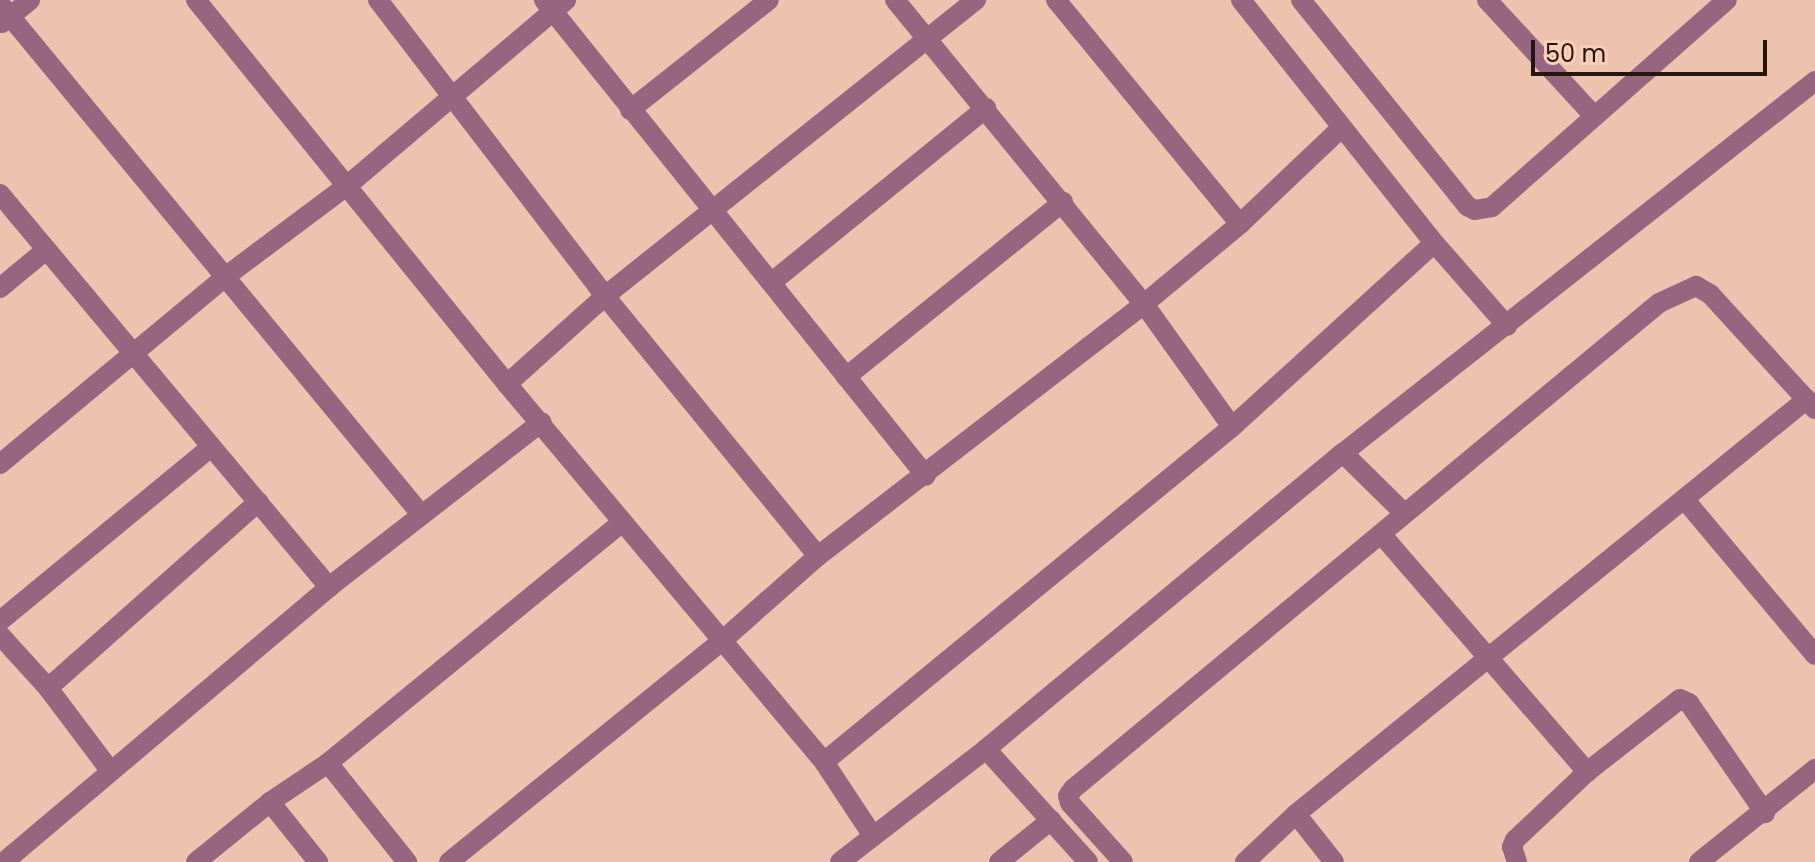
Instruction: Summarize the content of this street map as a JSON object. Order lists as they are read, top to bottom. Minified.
{"scale_bar":"50 m"}
